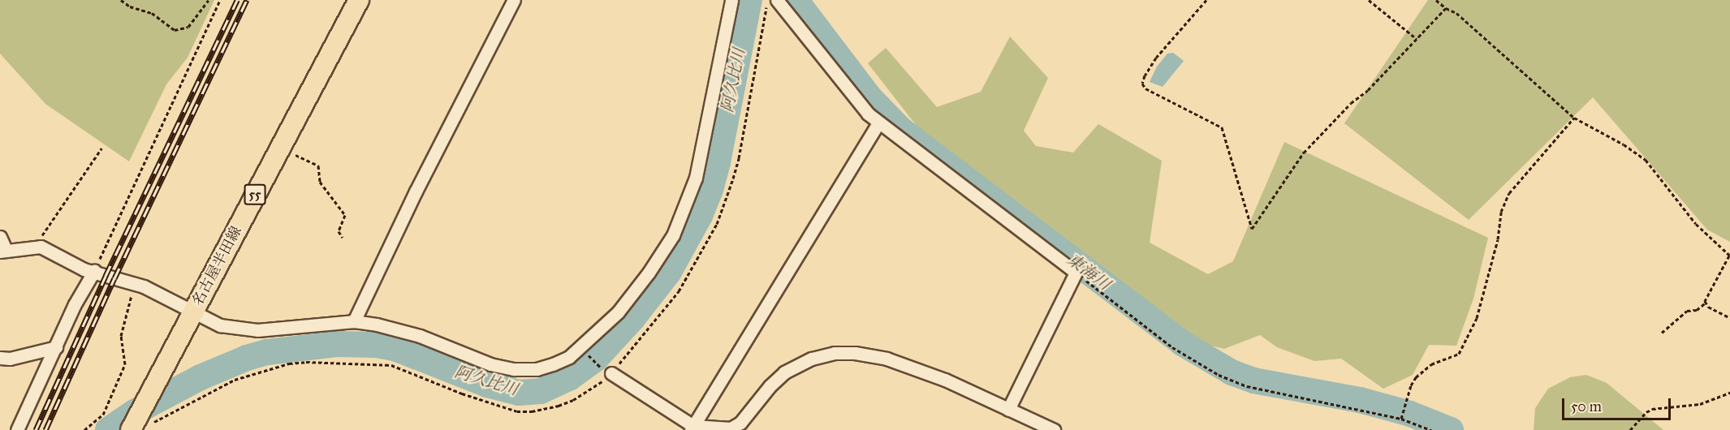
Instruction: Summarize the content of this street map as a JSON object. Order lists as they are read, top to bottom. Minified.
{"streets":{"main road":["55","名古屋半田線"]},"water":["阿久比川","東海川"],"scale_bar":"50 m"}
